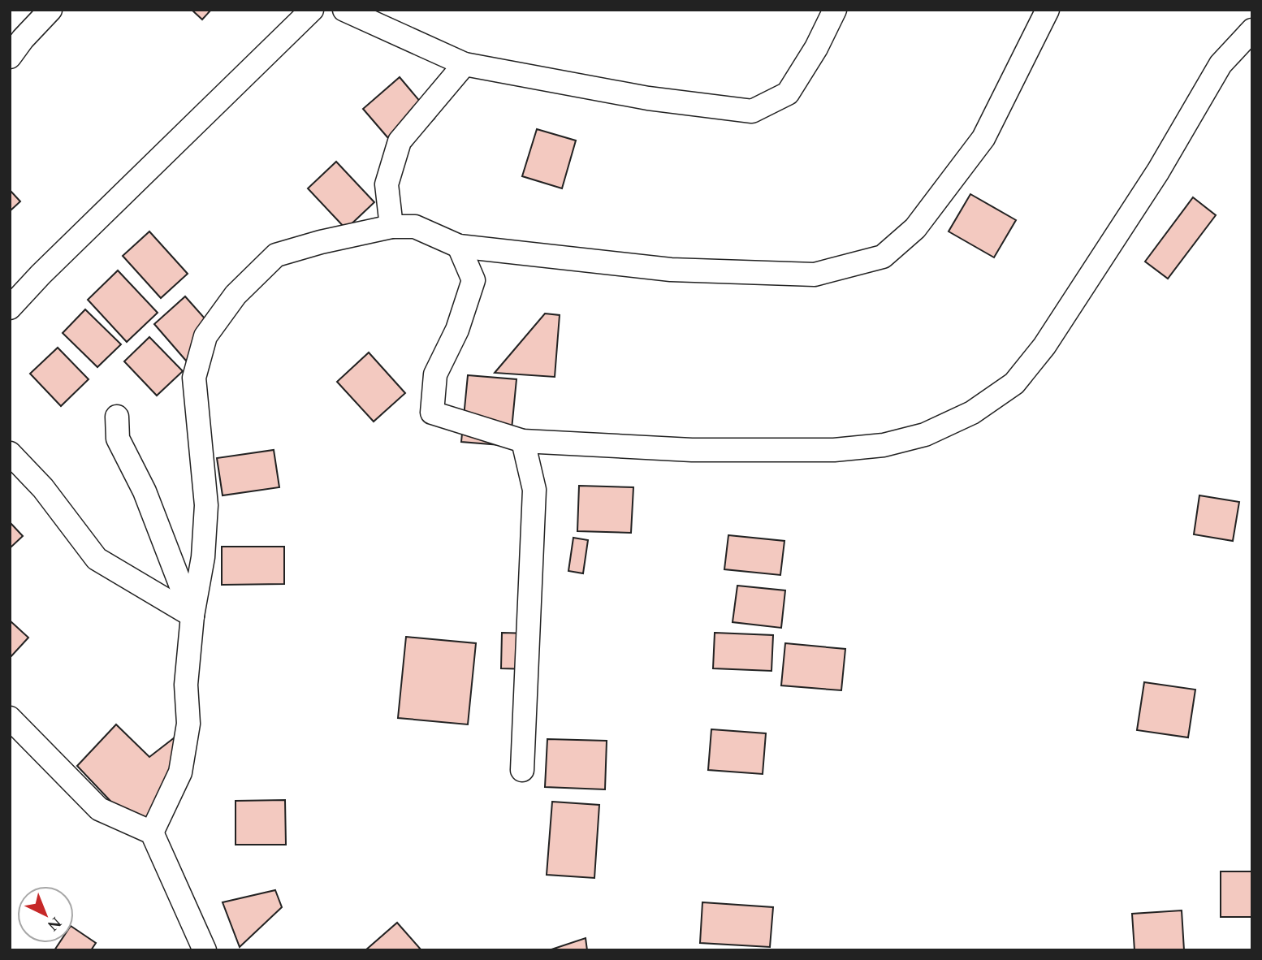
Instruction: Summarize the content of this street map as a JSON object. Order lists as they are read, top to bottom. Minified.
{"north":"bottom right"}
